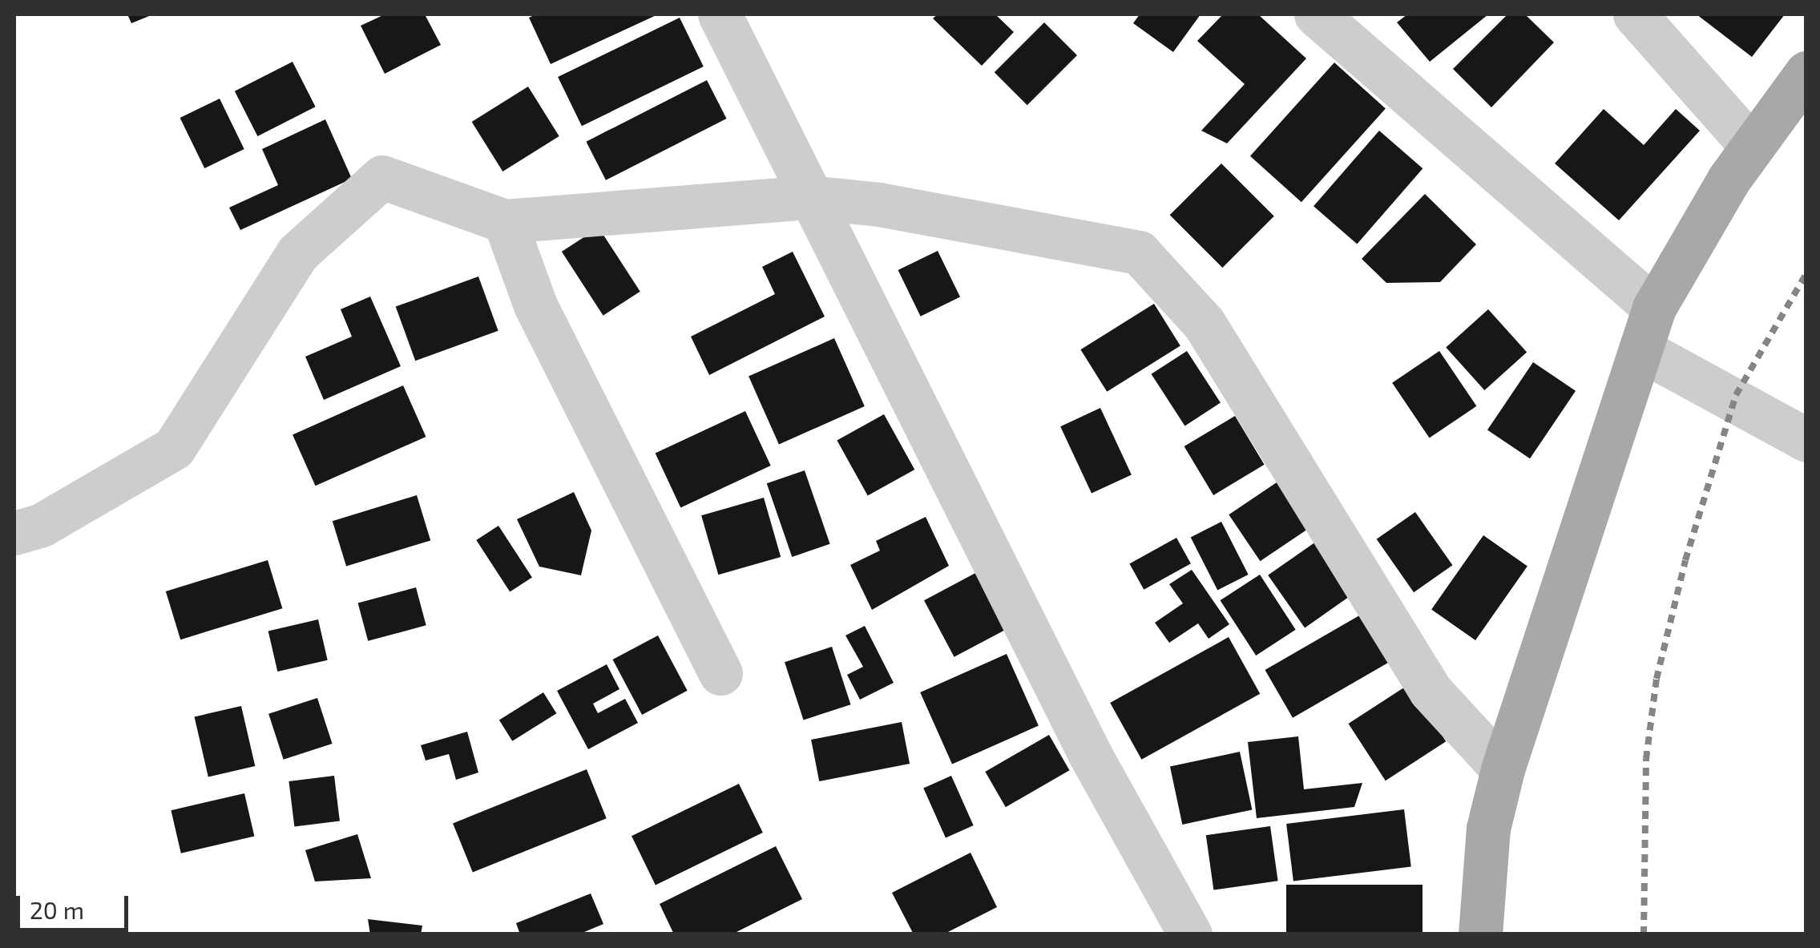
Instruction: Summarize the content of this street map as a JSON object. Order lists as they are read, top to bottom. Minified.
{"scale_bar":"20 m"}
